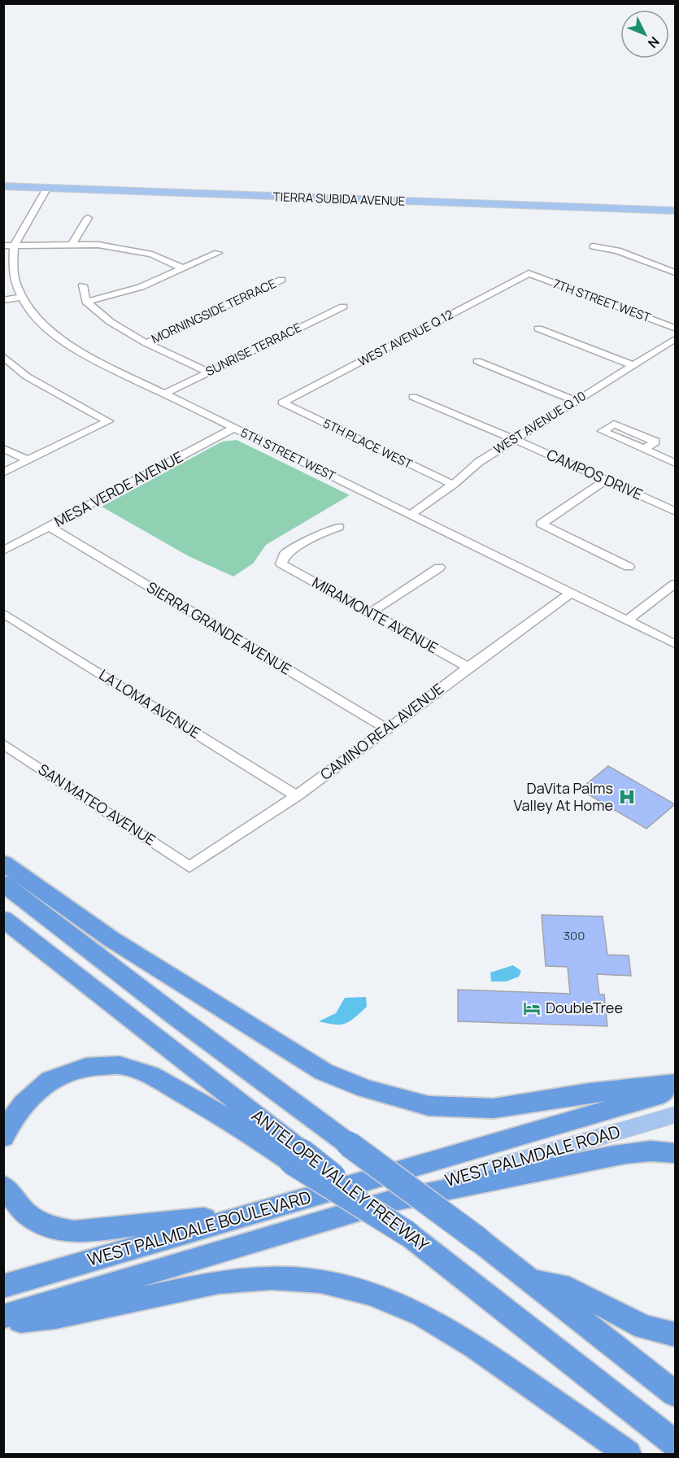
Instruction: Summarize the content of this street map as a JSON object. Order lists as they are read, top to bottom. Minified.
{"streets":{"highway":["ANTELOPE VALLEY FREEWAY","WEST PALMDALE BOULEVARD"],"main road":["TIERRA SUBIDA AVENUE","WEST PALMDALE ROAD"],"street":["7TH STREET WEST","MORNINGSIDE TERRACE","WEST AVENUE Q 12","SUNRISE TERRACE","WEST AVENUE Q 10","5TH PLACE WEST","5TH STREET WEST","CAMPOS DRIVE","MESA VERDE AVENUE","MIRAMONTE AVENUE","SIERRA GRANDE AVENUE","LA LOMA AVENUE","CAMINO REAL AVENUE","SAN MATEO AVENUE"]},"crossings":[["TIERRA SUBIDA AVENUE","5TH STREET WEST"],["7TH STREET WEST","WEST AVENUE Q 12"],["WEST AVENUE Q 12","5TH PLACE WEST"],["SUNRISE TERRACE","5TH STREET WEST"],["WEST AVENUE Q 10","5TH PLACE WEST"],["WEST AVENUE Q 10","5TH STREET WEST"],["WEST AVENUE Q 10","CAMPOS DRIVE"],["5TH STREET WEST","MESA VERDE AVENUE"],["5TH STREET WEST","CAMINO REAL AVENUE"],["MESA VERDE AVENUE","SIERRA GRANDE AVENUE"],["MIRAMONTE AVENUE","CAMINO REAL AVENUE"],["SIERRA GRANDE AVENUE","CAMINO REAL AVENUE"],["LA LOMA AVENUE","CAMINO REAL AVENUE"],["CAMINO REAL AVENUE","SAN MATEO AVENUE"],["WEST PALMDALE ROAD","WEST PALMDALE BOULEVARD"]],"places":{"hospital":["DaVita Palms Valley At Home"],"hotel":["DoubleTree"]},"house_numbers":["300"],"north":"bottom right"}
